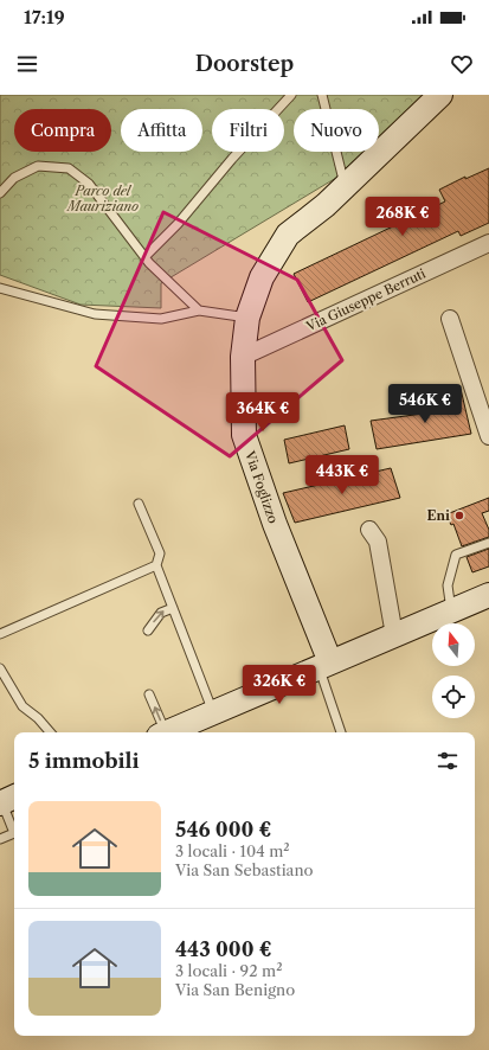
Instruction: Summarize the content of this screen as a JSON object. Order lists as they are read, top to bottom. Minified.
{"streets":{"main road":["Via Foglizzo"],"street":["Via Giuseppe Berruti"]},"crossings":[["Via Giuseppe Berruti","Via Foglizzo"]],"parks":["Parco del Mauriziano"],"places":["Eni"],"north":"top","page":{"status":"17:19","header":"Doorstep","chip":["Compra","Affitta","Filtri","Nuovo"],"price":["268K €","546K €","364K €","443K €","326K €"],"heading":"5 immobili","list":[{"name":"546 000 €","note":"3 locali · 104 m² · Via San Sebastiano"},{"name":"443 000 €","note":"3 locali · 92 m² · Via San Benigno"}]}}
